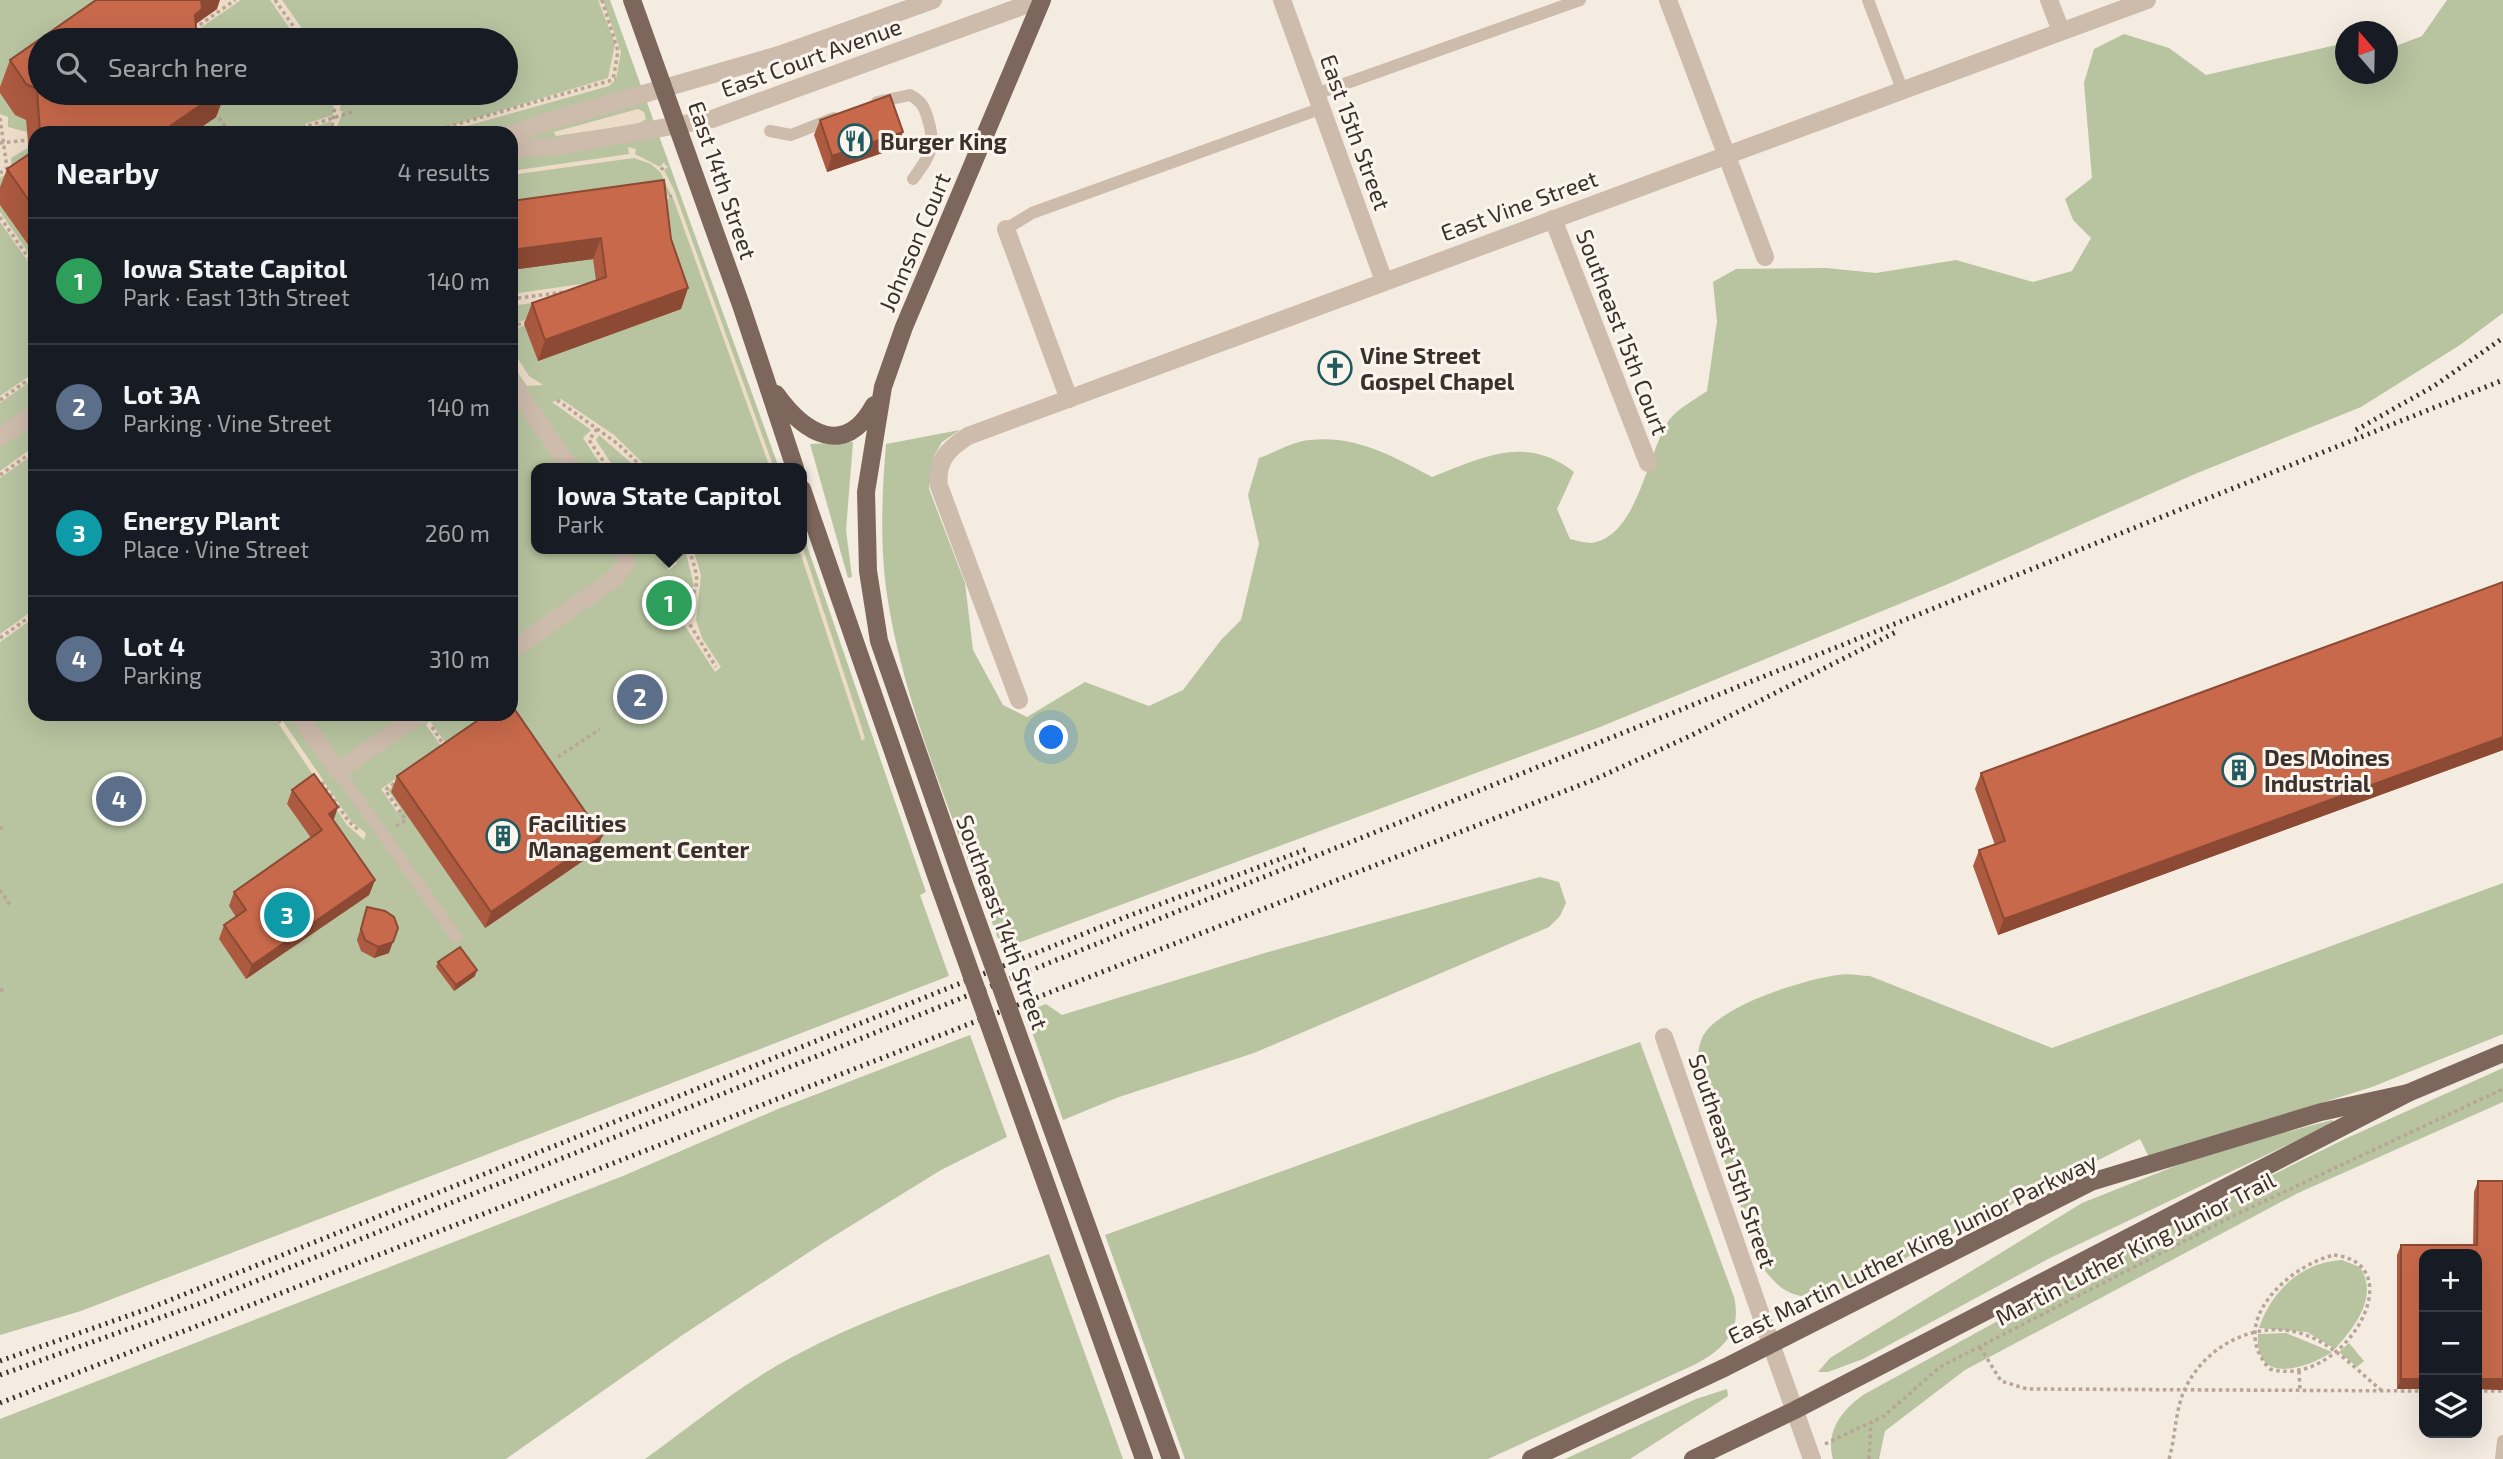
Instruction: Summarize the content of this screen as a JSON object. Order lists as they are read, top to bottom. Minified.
{"streets":{"main road":["East 14th Street","Johnson Court","Southeast 14th Street","East Martin Luther King Junior Parkway"],"street":["East Court Avenue","East 15th Street","East Vine Street","Southeast 15th Court","Southeast 15th Street"],"path":["Martin Luther King Junior Trail"]},"crossings":[["East Court Avenue","East 14th Street"],["East Court Avenue","Johnson Court"],["East 15th Street","East Vine Street"],["East Vine Street","Southeast 15th Court"],["Johnson Court","Southeast 14th Street"],["Southeast 15th Street","East Martin Luther King Junior Parkway"],["Southeast 15th Street","Martin Luther King Junior Trail"]],"places":{"restaurant":["Burger King"],"church":["Vine Street Gospel Chapel"],"building":["Des Moines Industrial","Facilities Management Center"]},"north":"top","page":{"search":"Search here","heading":["Nearby","4 results"],"list":[{"mark":"1","name":"Iowa State Capitol","note":"Park · East 13th Street","value":"140 m"},{"mark":"2","name":"Lot 3A","note":"Parking · Vine Street","value":"140 m"},{"mark":"3","name":"Energy Plant","note":"Place · Vine Street","value":"260 m"},{"mark":"4","name":"Lot 4","note":"Parking","value":"310 m"}],"popup":["Iowa State Capitol","Park"],"pins":["1","2","4","3"],"map_buttons":["+","−"]}}
